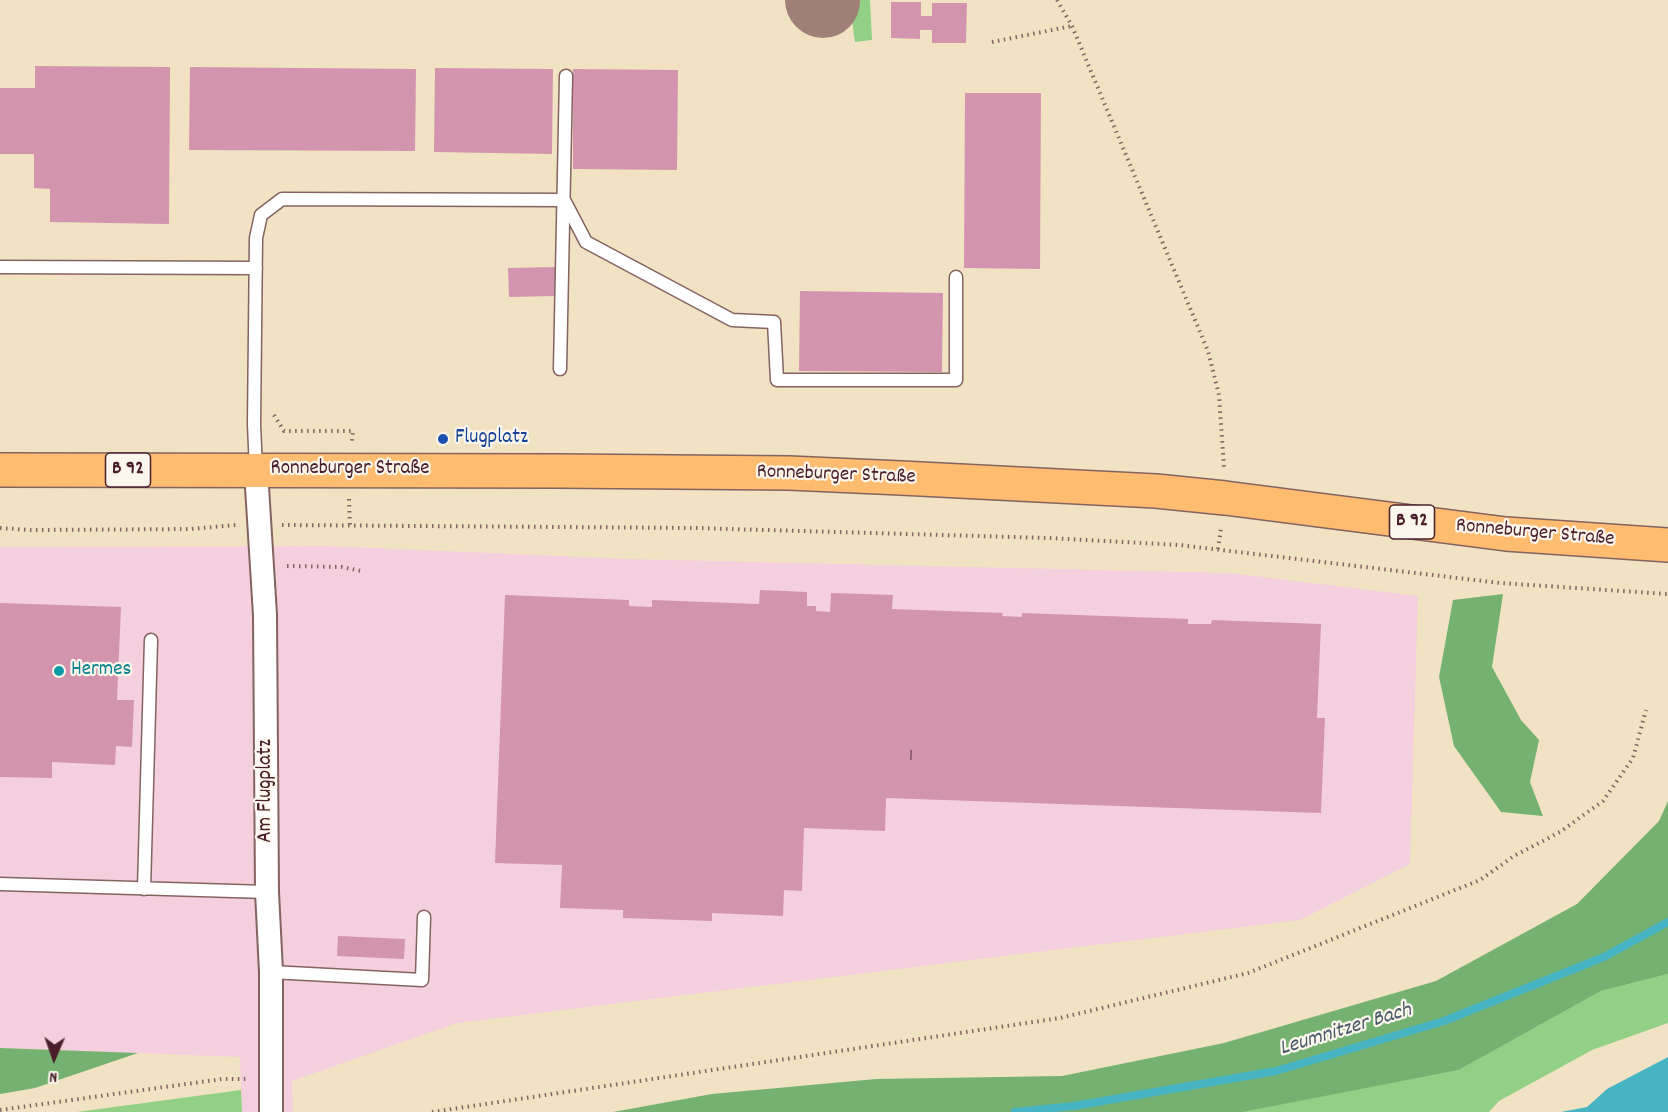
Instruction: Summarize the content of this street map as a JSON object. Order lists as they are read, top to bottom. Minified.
{"streets":{"main road":["B 92","Ronneburger Straße"],"street":["Am Flugplatz"]},"crossings":[["Ronneburger Straße","Am Flugplatz"]],"water":["Leumnitzer Bach"],"places":["Flugplatz","Hermes"],"house_numbers":["1"],"north":"bottom"}
